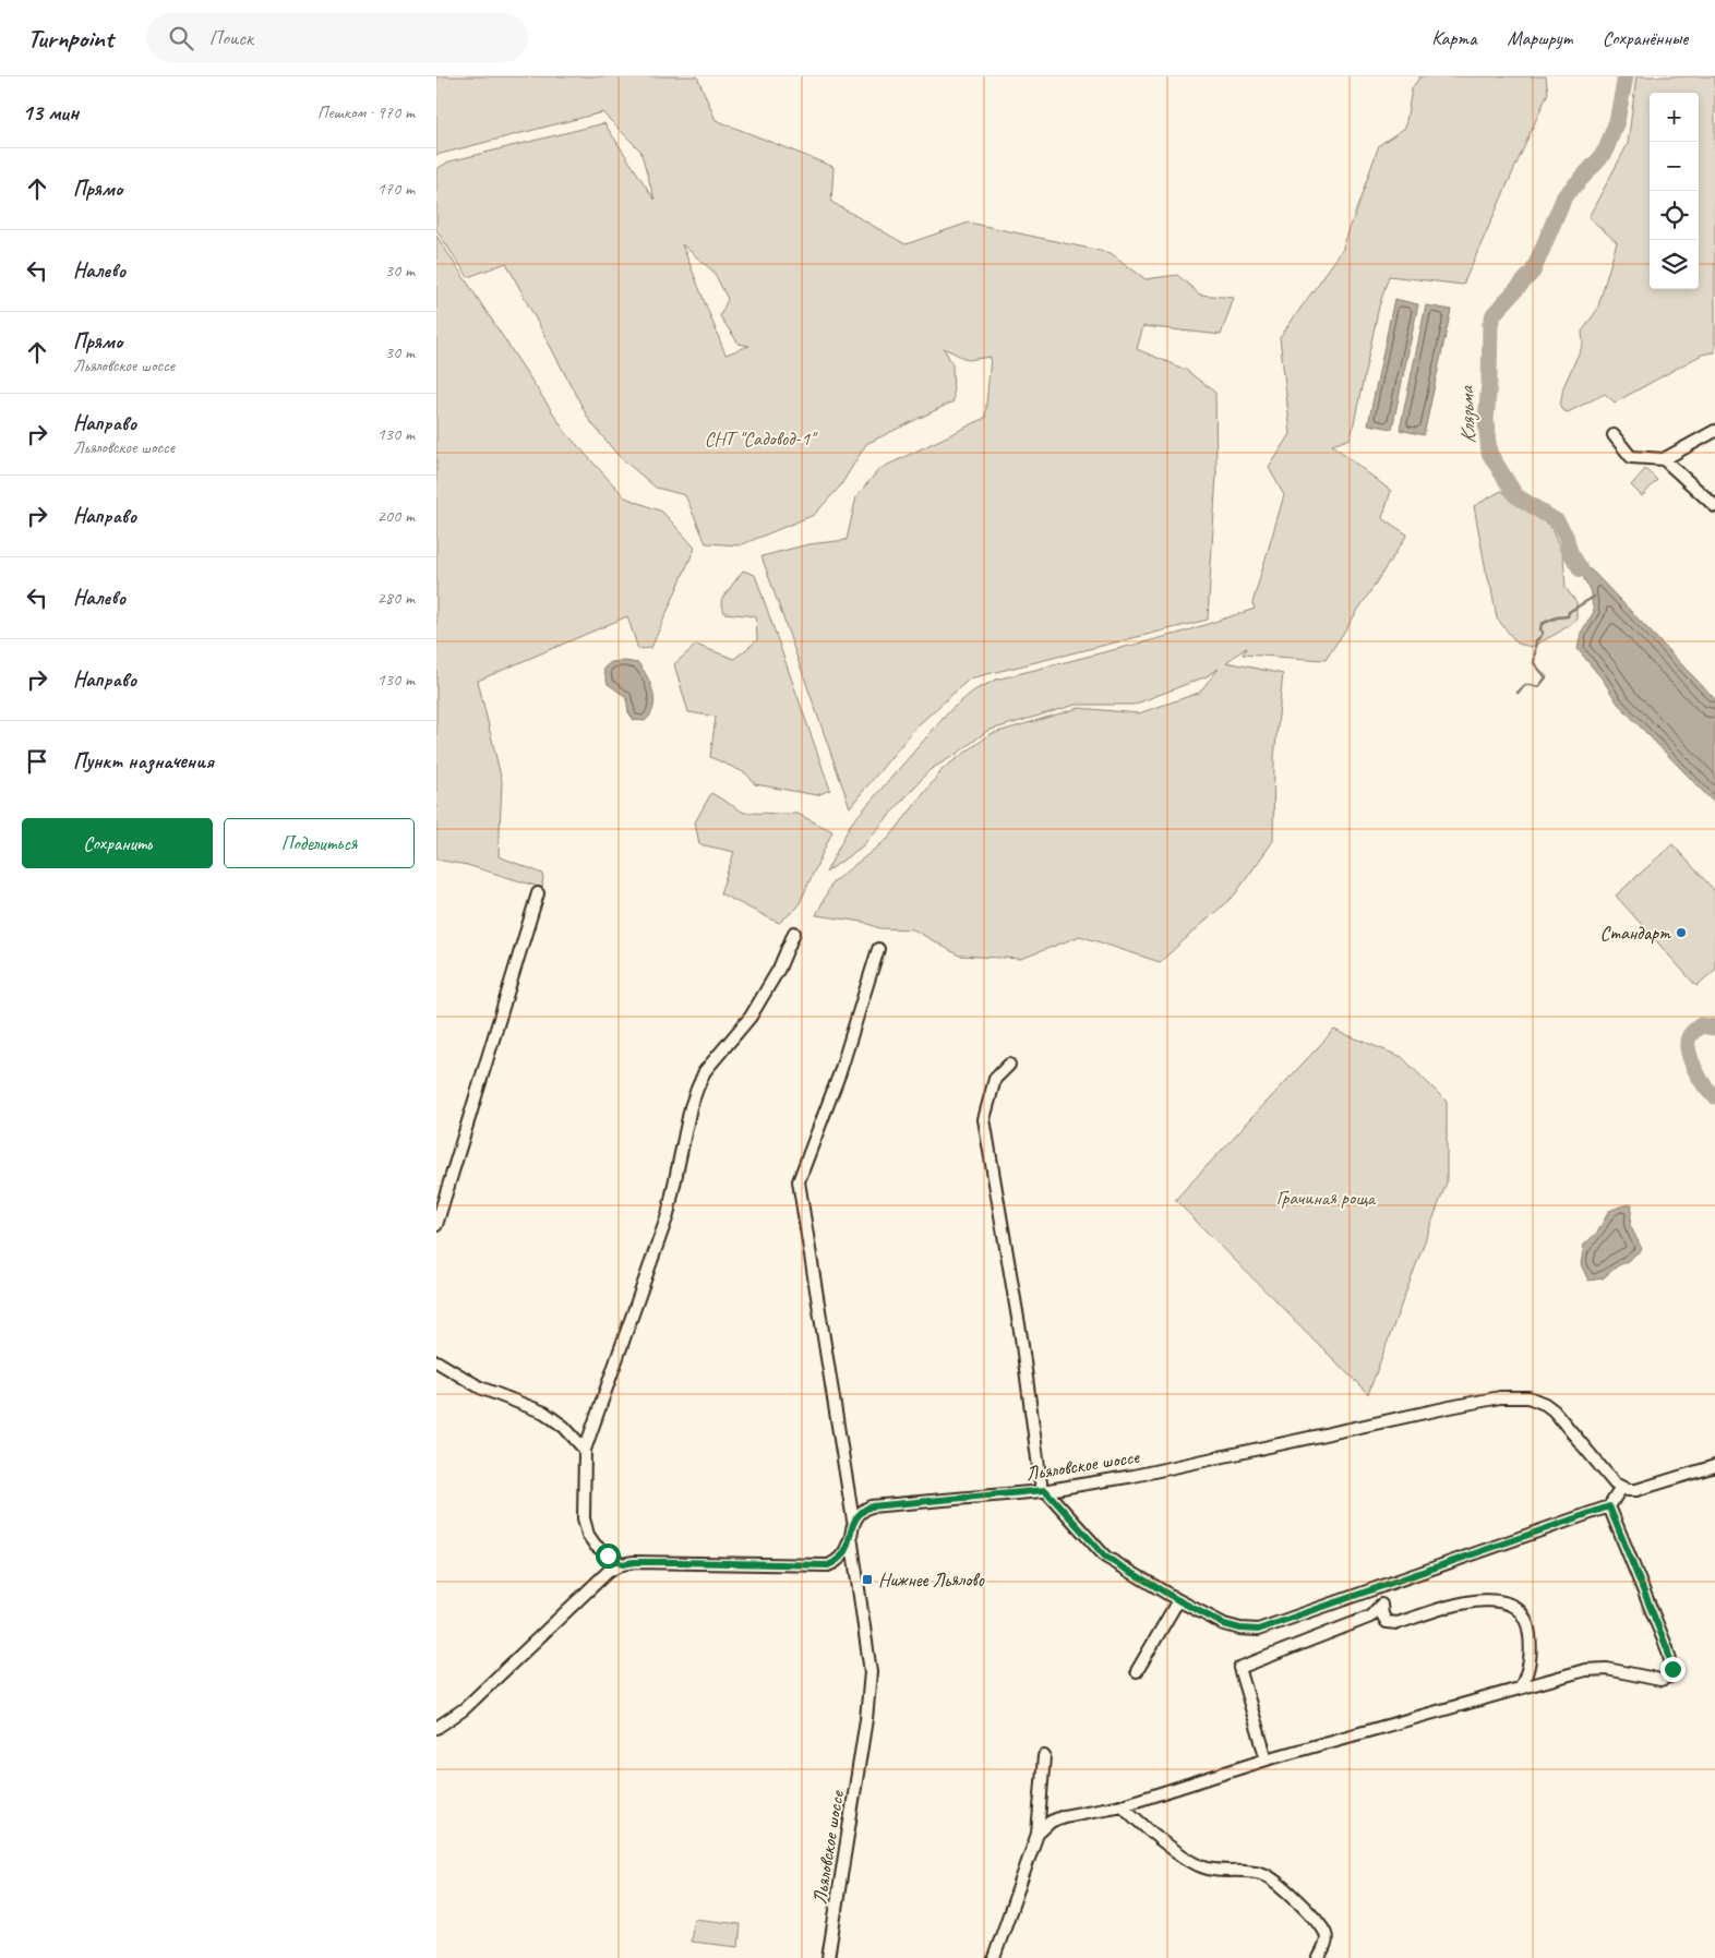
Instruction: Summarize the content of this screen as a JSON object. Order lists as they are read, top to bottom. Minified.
{"streets":{"street":["Льяловское шоссе"]},"water":["Клязьма"],"parks":["СНТ \"Садовод-1\"","Грачиная роща"],"places":{"other":["Стандарт"],"transit":["Нижнее Льялово"]},"page":{"header":"Turnpoint","search":"Поиск","nav":["Карта","Маршрут","Сохранённые"],"heading":["13 мин","Пешком · 970 m"],"map_buttons":["+","−"],"list":[["Прямо","170 m"],["Налево","30 m"],["Прямо","Льяловское шоссе","30 m"],["Направо","Льяловское шоссе","130 m"],["Направо","200 m"],["Налево","280 m"],["Направо","130 m"],"Пункт назначения"],"buttons":["Сохранить","Поделиться"]}}
